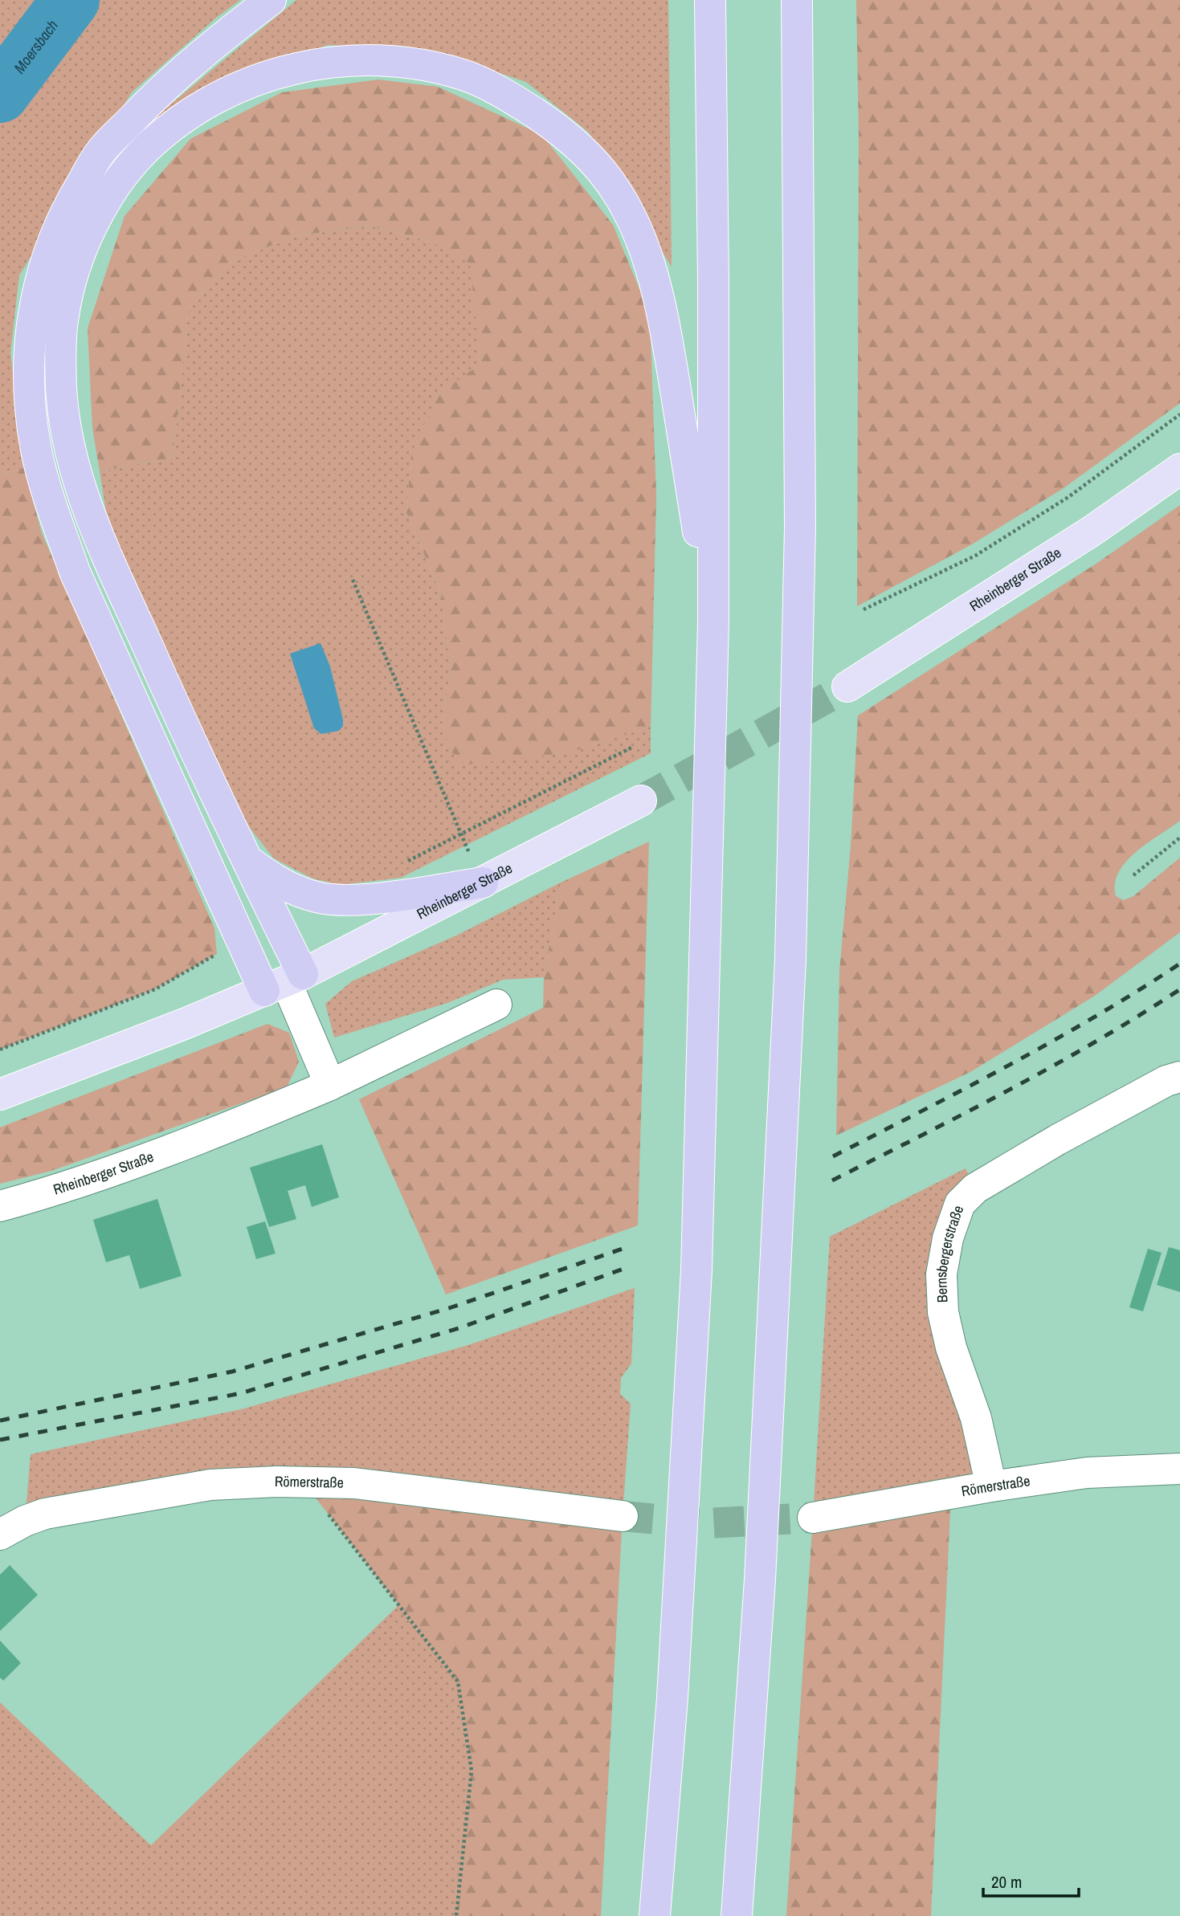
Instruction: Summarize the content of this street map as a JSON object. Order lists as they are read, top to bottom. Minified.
{"streets":{"main road":["Rheinberger Straße"],"street":["Bernsbergerstraße","Römerstraße"]},"crossings":[["Bernsbergerstraße","Römerstraße"]],"water":["Moersbach"],"scale_bar":"20 m"}
